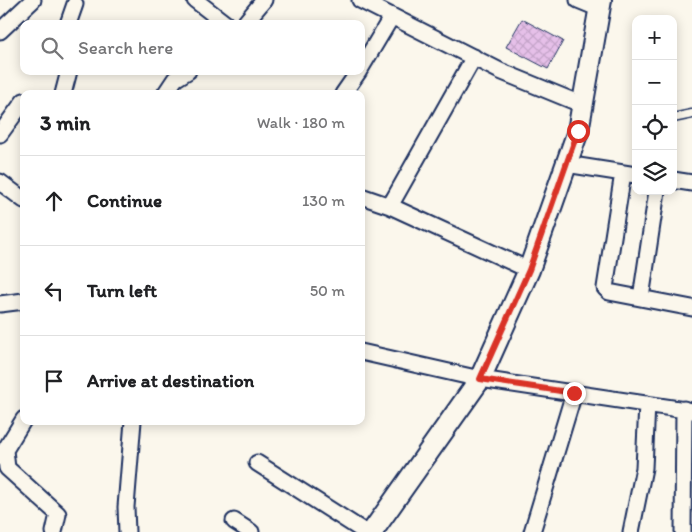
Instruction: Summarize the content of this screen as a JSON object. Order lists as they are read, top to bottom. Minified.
{"page":{"map_buttons":["+","−"],"search":"Search here","heading":["3 min","Walk · 180 m"],"list":[["Continue","130 m"],["Turn left","50 m"],"Arrive at destination"]}}
